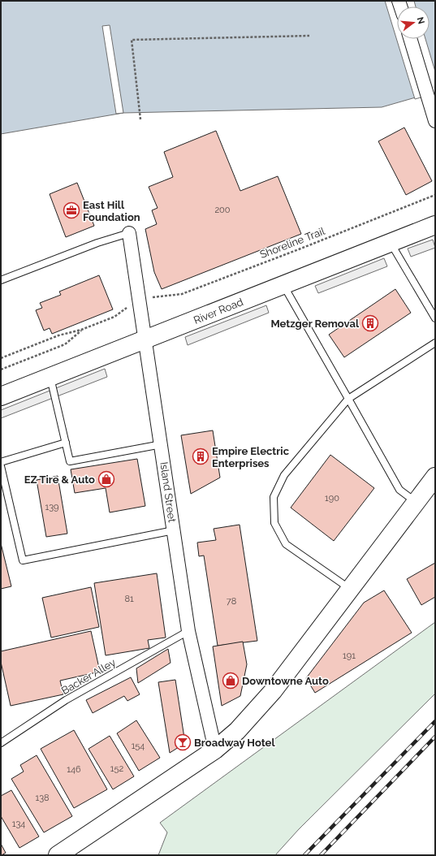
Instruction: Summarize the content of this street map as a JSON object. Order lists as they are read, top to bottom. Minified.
{"streets":{"main road":["River Road"],"street":["Island Street"],"lane":["Backer Alley"],"path":["Shoreline Trail"]},"crossings":[["River Road","Island Street"],["Island Street","Backer Alley"]],"places":{"office":["East Hill Foundation"],"building":["Metzger Removal","Empire Electric Enterprises"],"shop":["EZ Tire & Auto","Downtowne Auto"],"bar":["Broadway Hotel"]},"house_numbers":["200","190","139","81","78","191","154","152","146","138","134"],"north":"right"}
